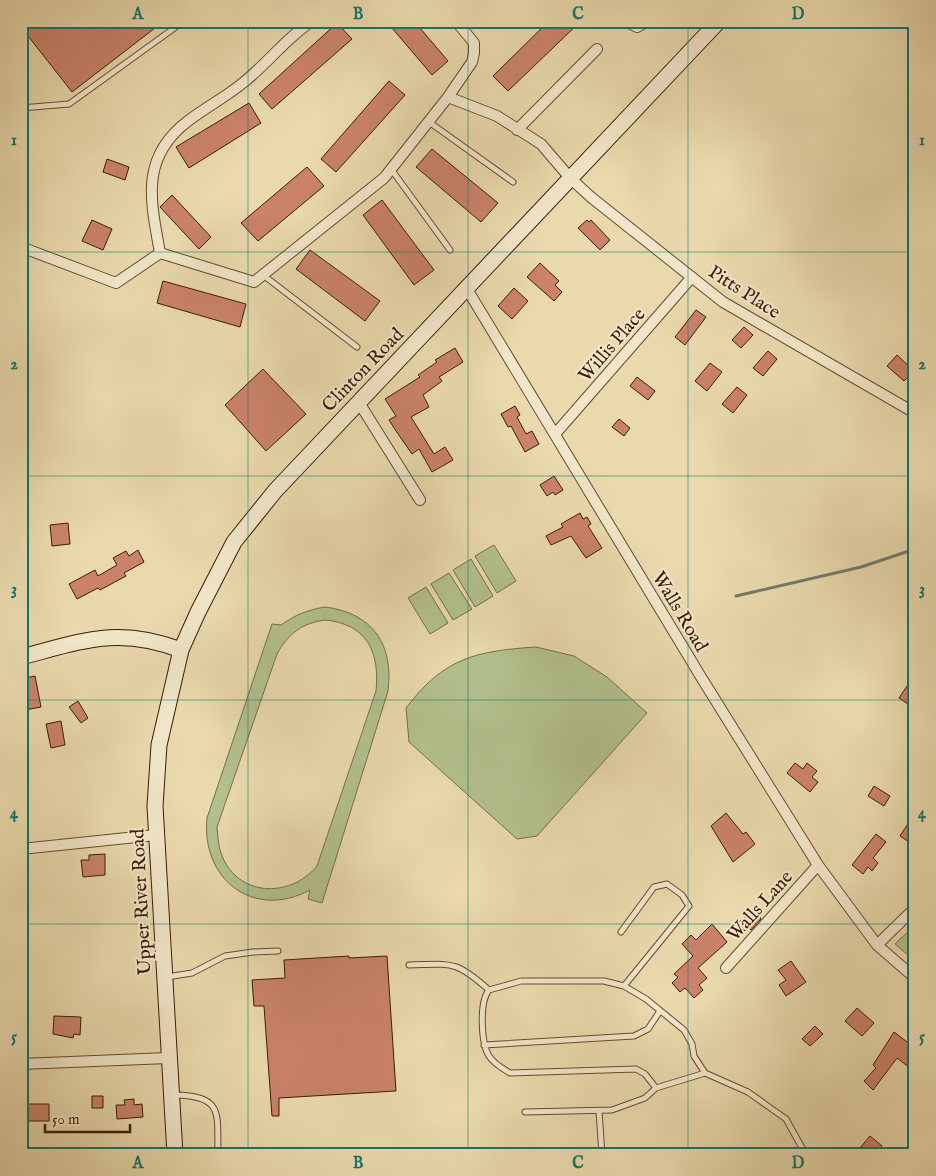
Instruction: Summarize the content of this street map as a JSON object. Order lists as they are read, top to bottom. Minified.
{"streets":{"street":["Pitts Place","Willis Place","Clinton Road","Walls Road","Upper River Road","Walls Lane"]},"crossings":[["Pitts Place","Willis Place"],["Pitts Place","Clinton Road"],["Willis Place","Walls Road"],["Clinton Road","Walls Road"],["Clinton Road","Upper River Road"],["Walls Road","Walls Lane"]],"scale_bar":"50 m","grid":{"columns":["A","B","C","D"],"rows":["1","2","3","4","5"]}}
